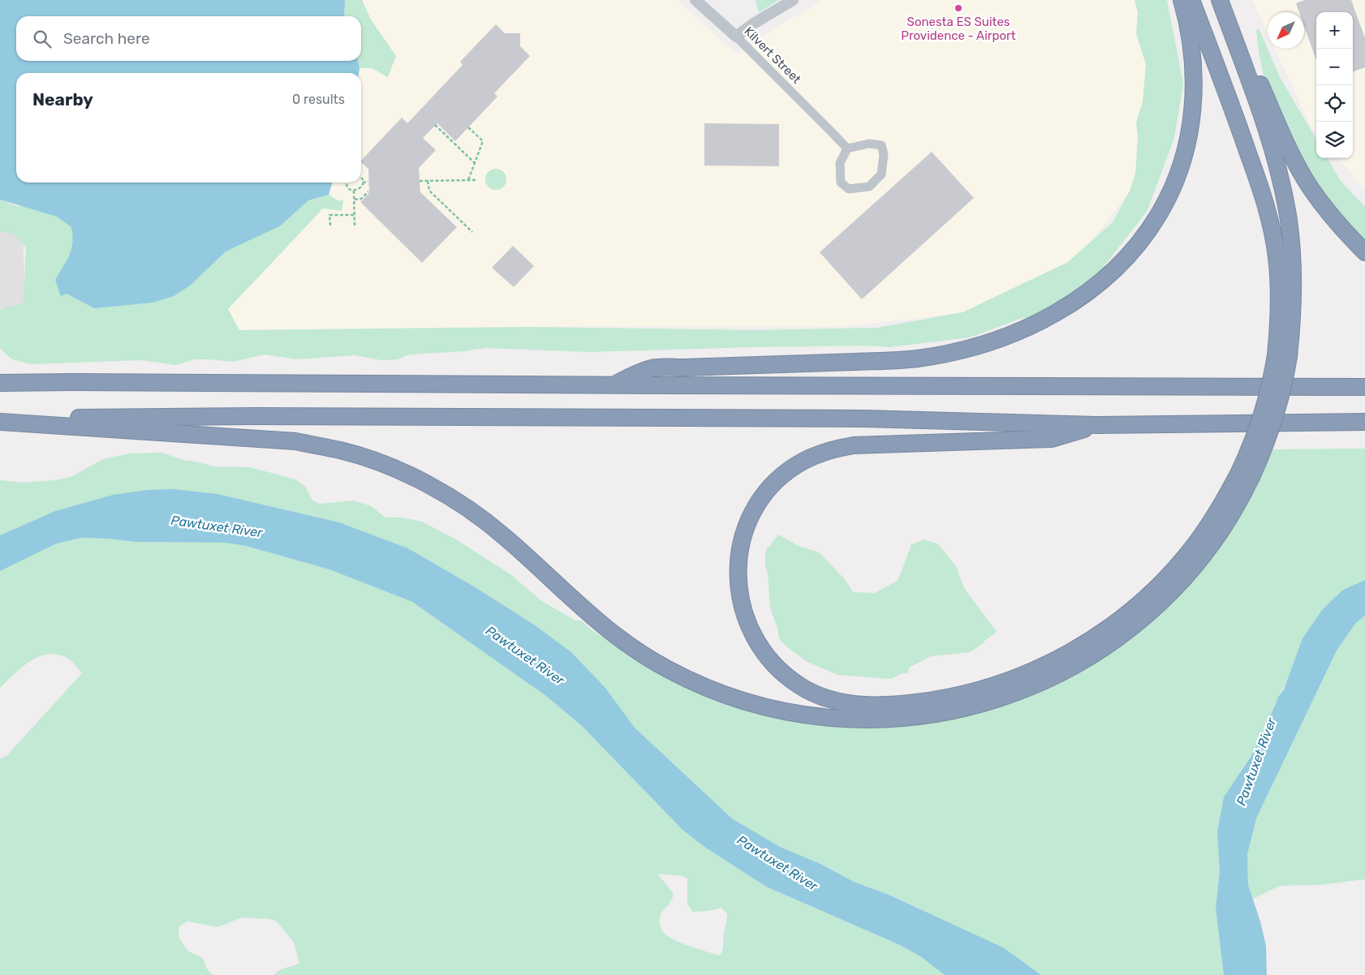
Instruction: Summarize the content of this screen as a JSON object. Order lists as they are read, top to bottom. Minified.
{"streets":{"street":["Kilvert Street"]},"water":["Pawtuxet River"],"places":["Sonesta ES Suites Providence - Airport"],"north":"bottom left","page":{"map_buttons":["+","−"],"search":"Search here","heading":["Nearby","0 results"]}}
